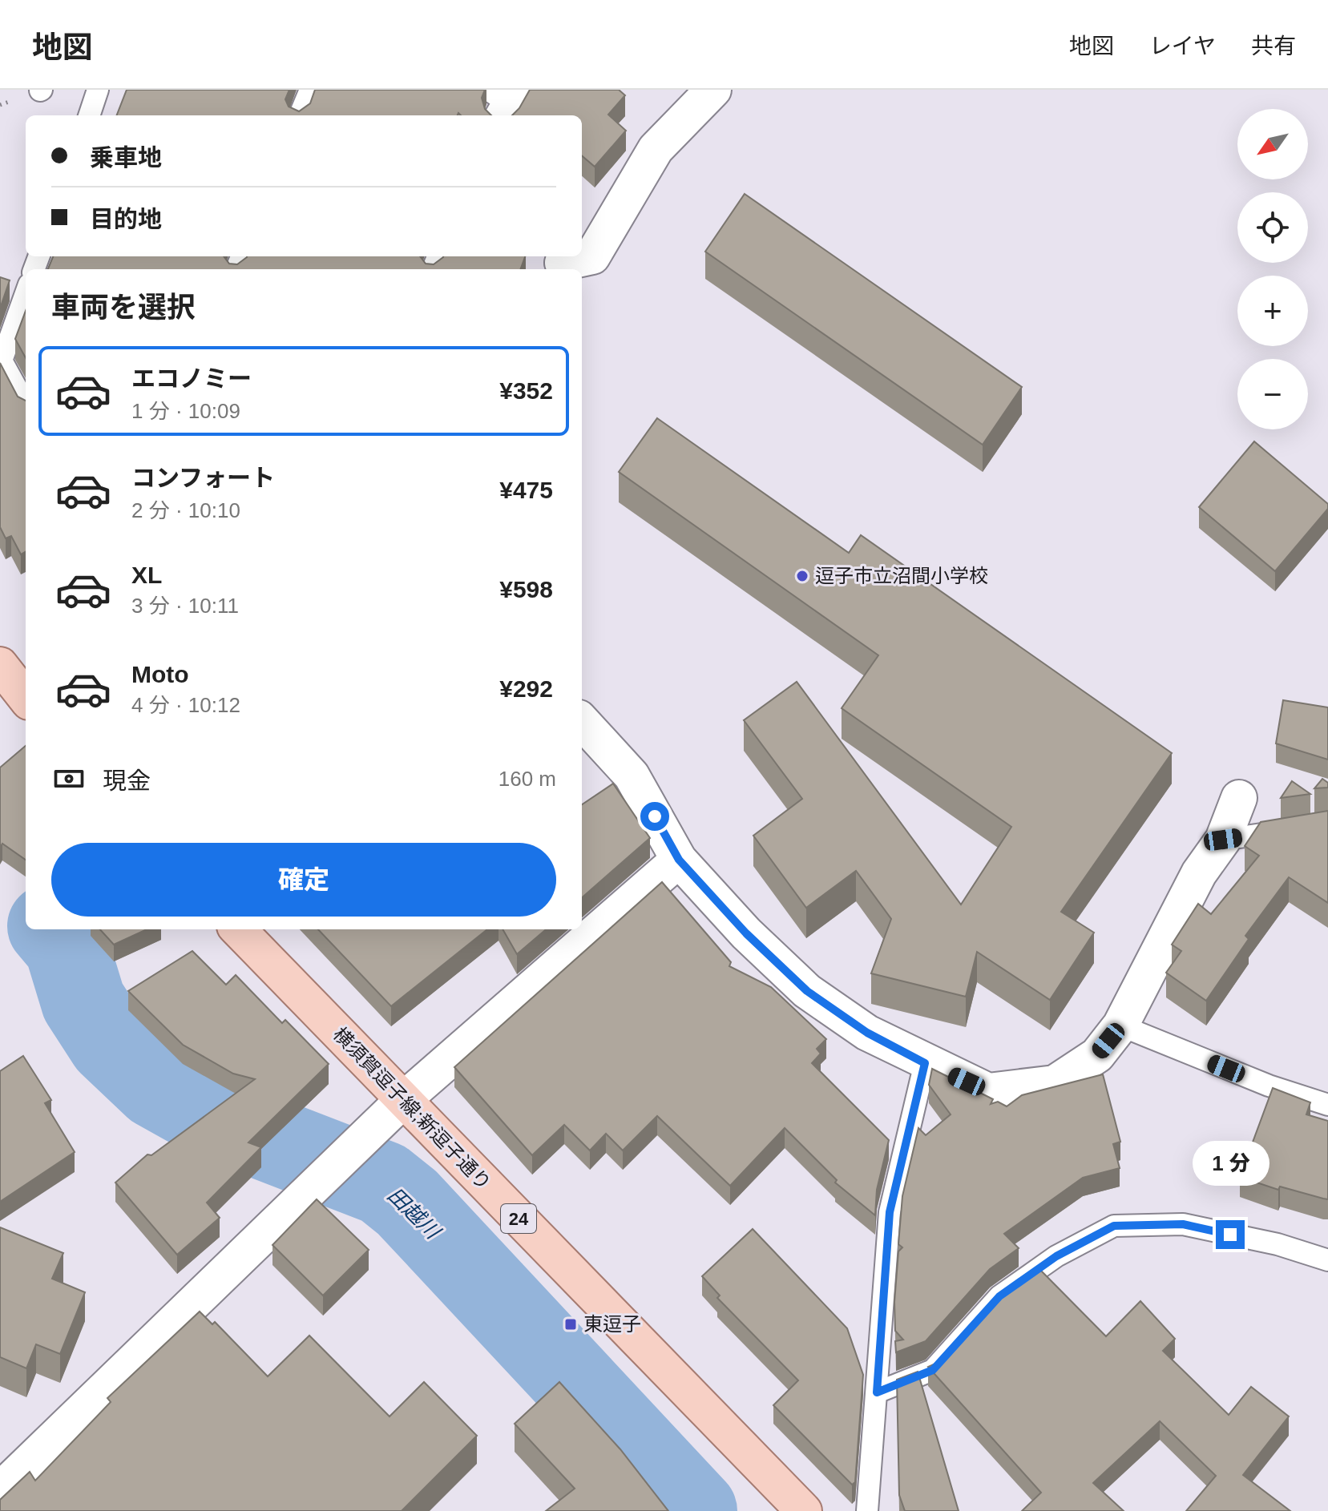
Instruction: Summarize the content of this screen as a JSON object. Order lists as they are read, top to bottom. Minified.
{"streets":{"main road":["横須賀逗子線;新逗子通り","24"]},"water":["田越川"],"places":{"other":["逗子市立沼間小学校"],"transit":["東逗子"]},"north":"bottom left","page":{"header":"地図","nav":["地図","レイヤ","共有"],"map_buttons":["+","−"],"banner":["乗車地","目的地"],"heading":"車両を選択","list":[{"name":"エコノミー","note":"1 分 · 10:09","value":"¥352"},{"name":"コンフォート","note":"2 分 · 10:10","value":"¥475"},{"name":"XL","note":"3 分 · 10:11","value":"¥598"},{"name":"Moto","note":"4 分 · 10:12","value":"¥292"}],"pay":["現金","160 m"],"buttons":"確定","bubble":"1 分"}}
